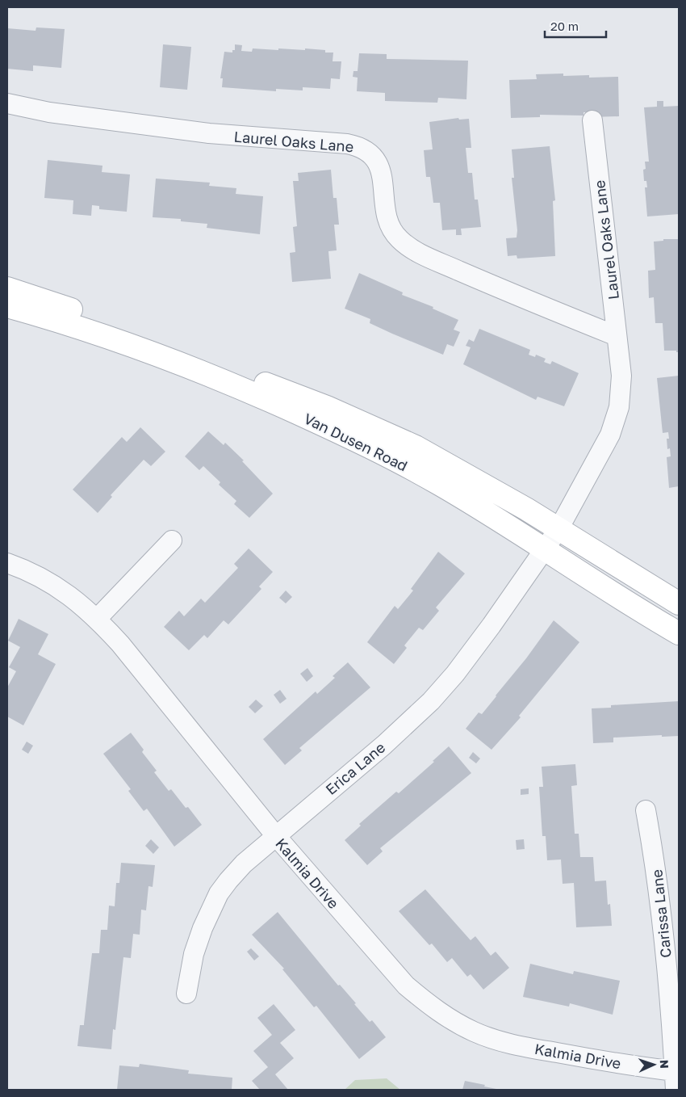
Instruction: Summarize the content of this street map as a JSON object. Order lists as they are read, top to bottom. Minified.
{"streets":{"main road":["Van Dusen Road"],"street":["Laurel Oaks Lane","Erica Lane","Kalmia Drive","Carissa Lane"]},"crossings":[["Laurel Oaks Lane","Van Dusen Road"],["Laurel Oaks Lane","Erica Lane"],["Van Dusen Road","Erica Lane"],["Erica Lane","Kalmia Drive"],["Kalmia Drive","Carissa Lane"]],"scale_bar":"20 m","north":"right"}
